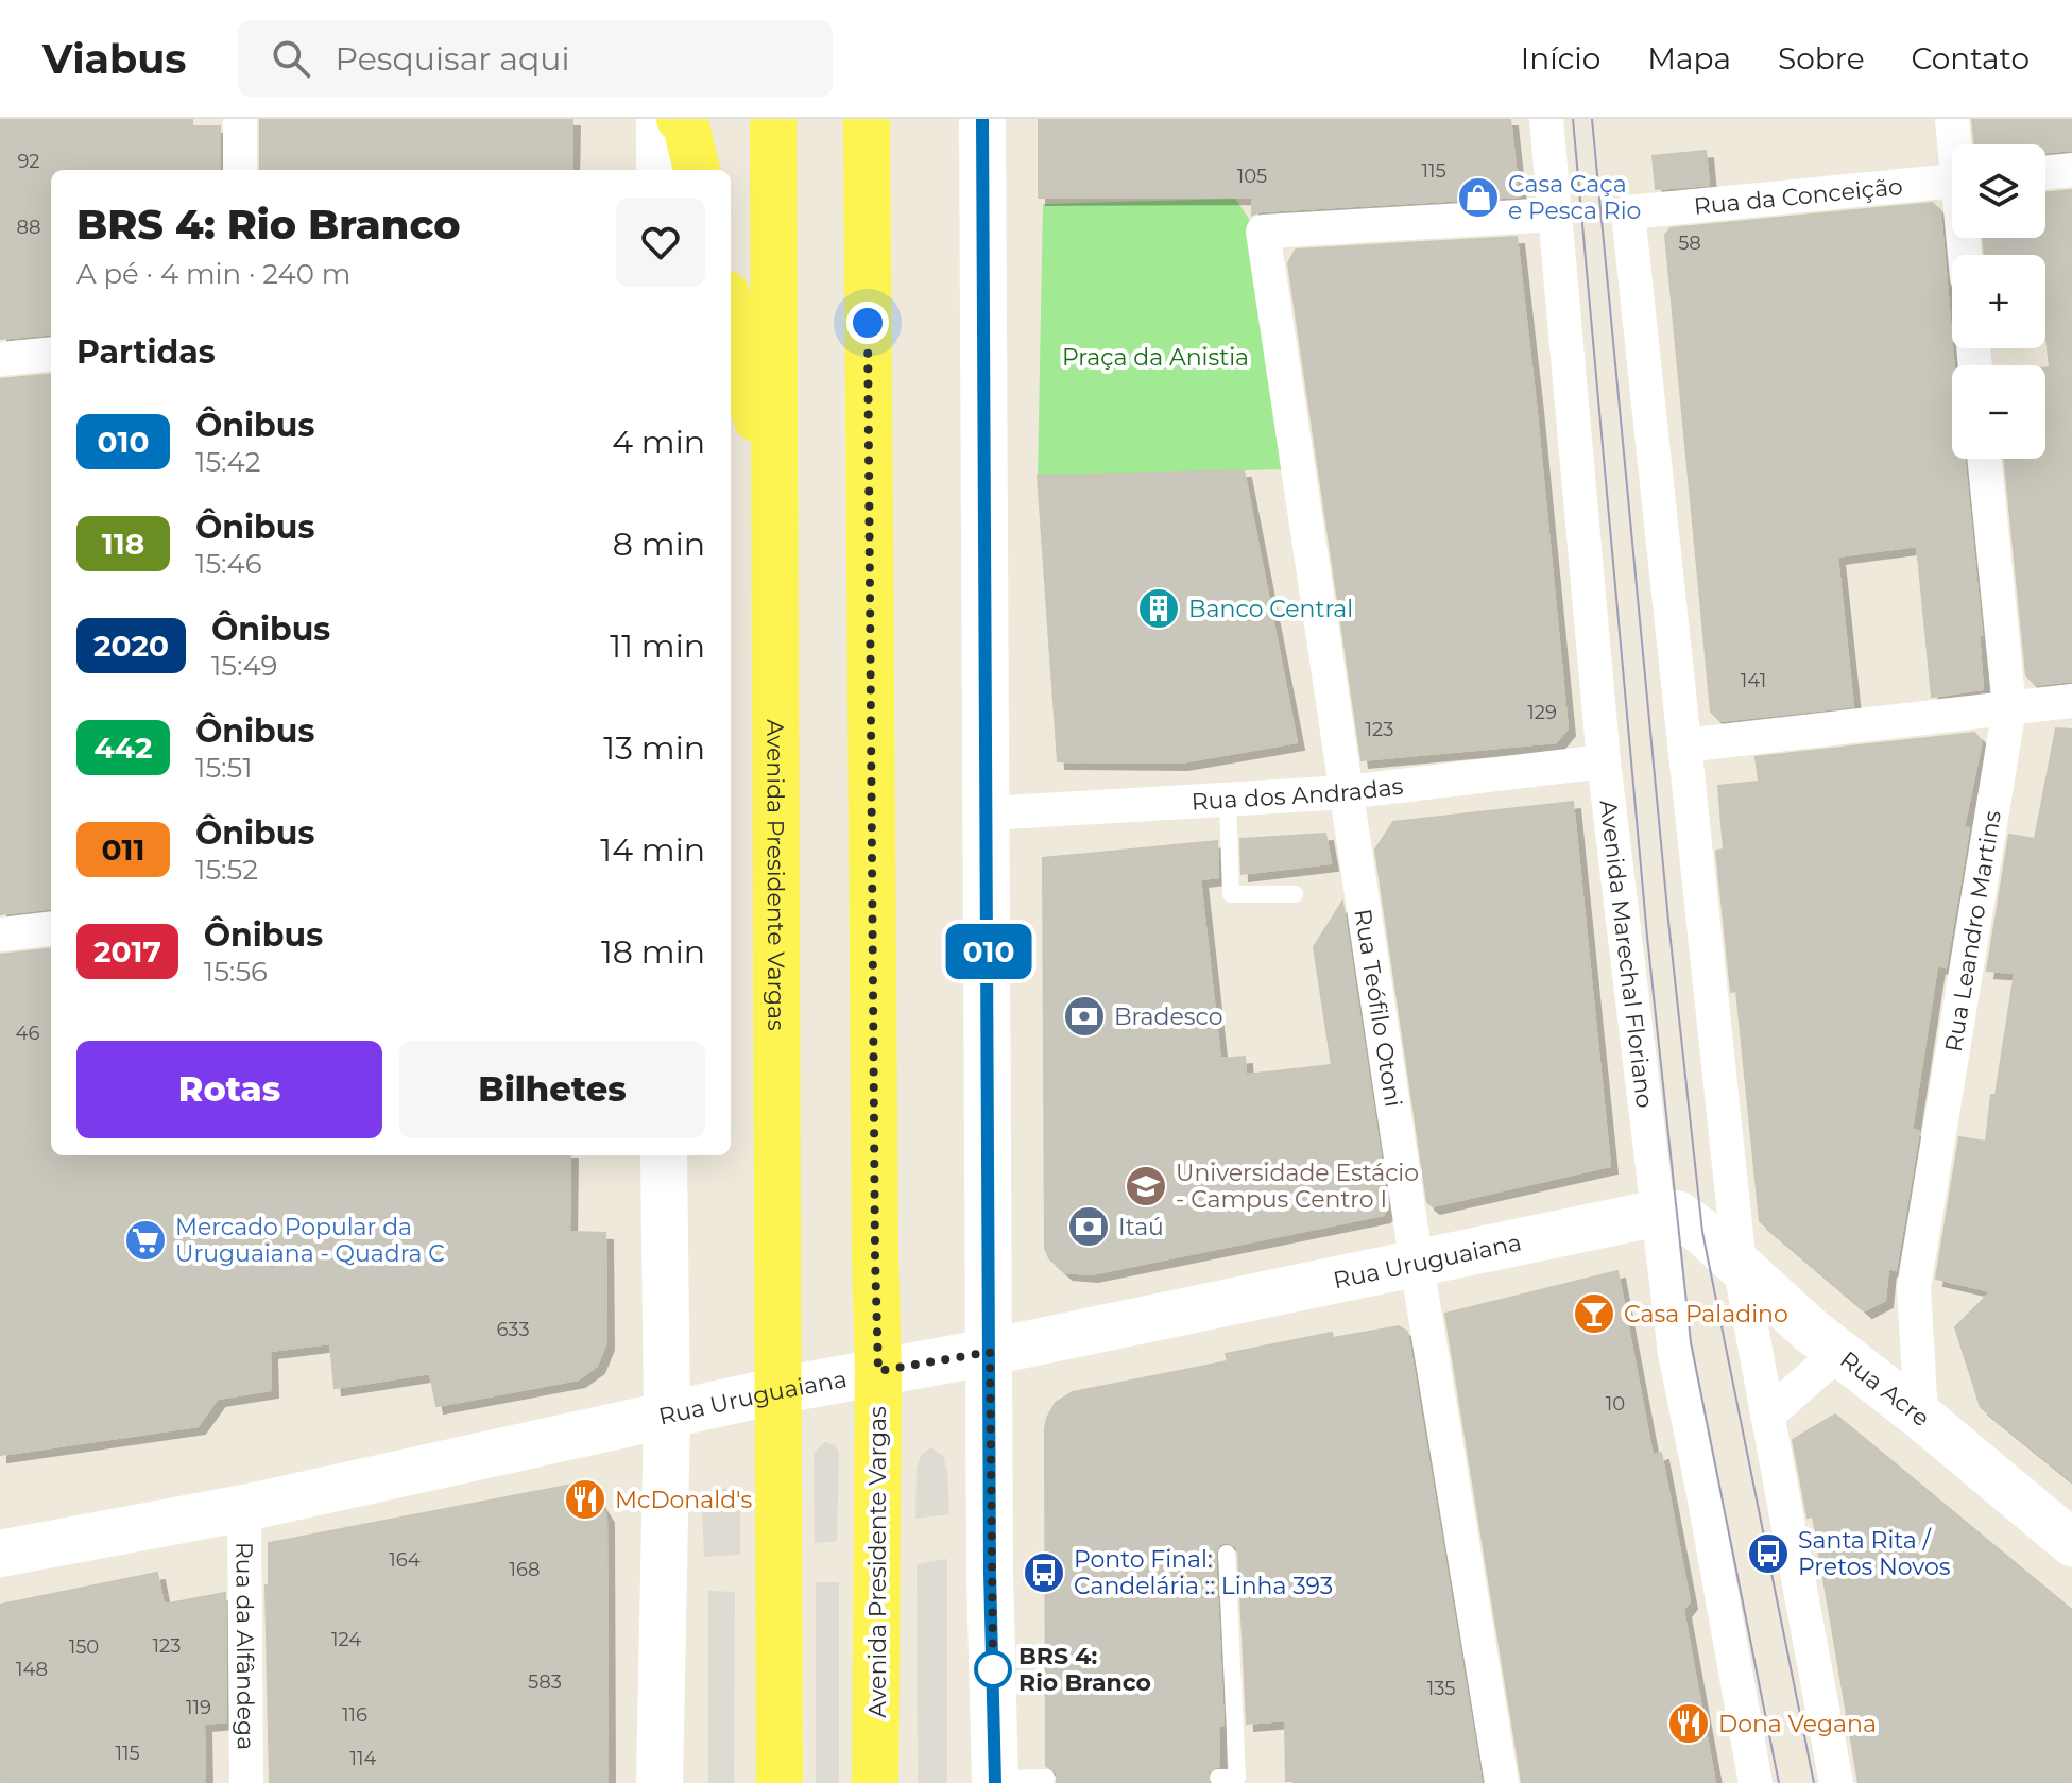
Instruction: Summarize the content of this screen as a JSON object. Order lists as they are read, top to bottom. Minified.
{"streets":{"main road":["Avenida Presidente Vargas","Rua Uruguaiana","Rua Acre"],"street":["Rua da Conceição","Rua dos Andradas","Rua Leandro Martins","Avenida Marechal Floriano","Rua Teófilo Otoni","Rua da Alfândega"]},"crossings":[["Rua dos Andradas","Avenida Marechal Floriano"],["Rua dos Andradas","Rua Teófilo Otoni"],["Avenida Presidente Vargas","Rua Uruguaiana"],["Rua Leandro Martins","Rua Acre"],["Avenida Marechal Floriano","Rua Teófilo Otoni"],["Avenida Marechal Floriano","Rua Uruguaiana"],["Avenida Marechal Floriano","Rua Acre"],["Rua Teófilo Otoni","Rua Uruguaiana"],["Rua Uruguaiana","Rua Acre"],["Rua Uruguaiana","Rua da Alfândega"]],"parks":["Praça da Anistia"],"places":{"shop":["Casa Caça e Pesca Rio"],"building":["Banco Central"],"bank":["Bradesco","Itaú"],"school or university":["Universidade Estácio - Campus Centro I"],"supermarket":["Mercado Popular da Uruguaiana - Quadra C"],"bar":["Casa Paladino"],"restaurant":["McDonald's","Dona Vegana"],"bus stop":["Santa Rita / Pretos Novos","Ponto Final: Candelária :: Linha 393"],"other":["BRS 4: Rio Branco"]},"lines":["bus line 010"],"house_numbers":["92","115","105","88","58","141","129","123","46","633","10","164","168","124","123","150","148","583","135","119","116","115","114"],"page":{"header":"Viabus","search":"Pesquisar aqui","nav":["Início","Mapa","Sobre","Contato"],"on_map":"010","map_buttons":["+","−"],"heading":[["BRS 4: Rio Branco","A pé · 4 min · 240 m"],"Partidas"],"list":[{"mark":"010","name":"Ônibus","note":"15:42","value":"4 min"},{"mark":"118","name":"Ônibus","note":"15:46","value":"8 min"},{"mark":"2020","name":"Ônibus","note":"15:49","value":"11 min"},{"mark":"442","name":"Ônibus","note":"15:51","value":"13 min"},{"mark":"011","name":"Ônibus","note":"15:52","value":"14 min"},{"mark":"2017","name":"Ônibus","note":"15:56","value":"18 min"}],"buttons":["Rotas","Bilhetes"]}}
